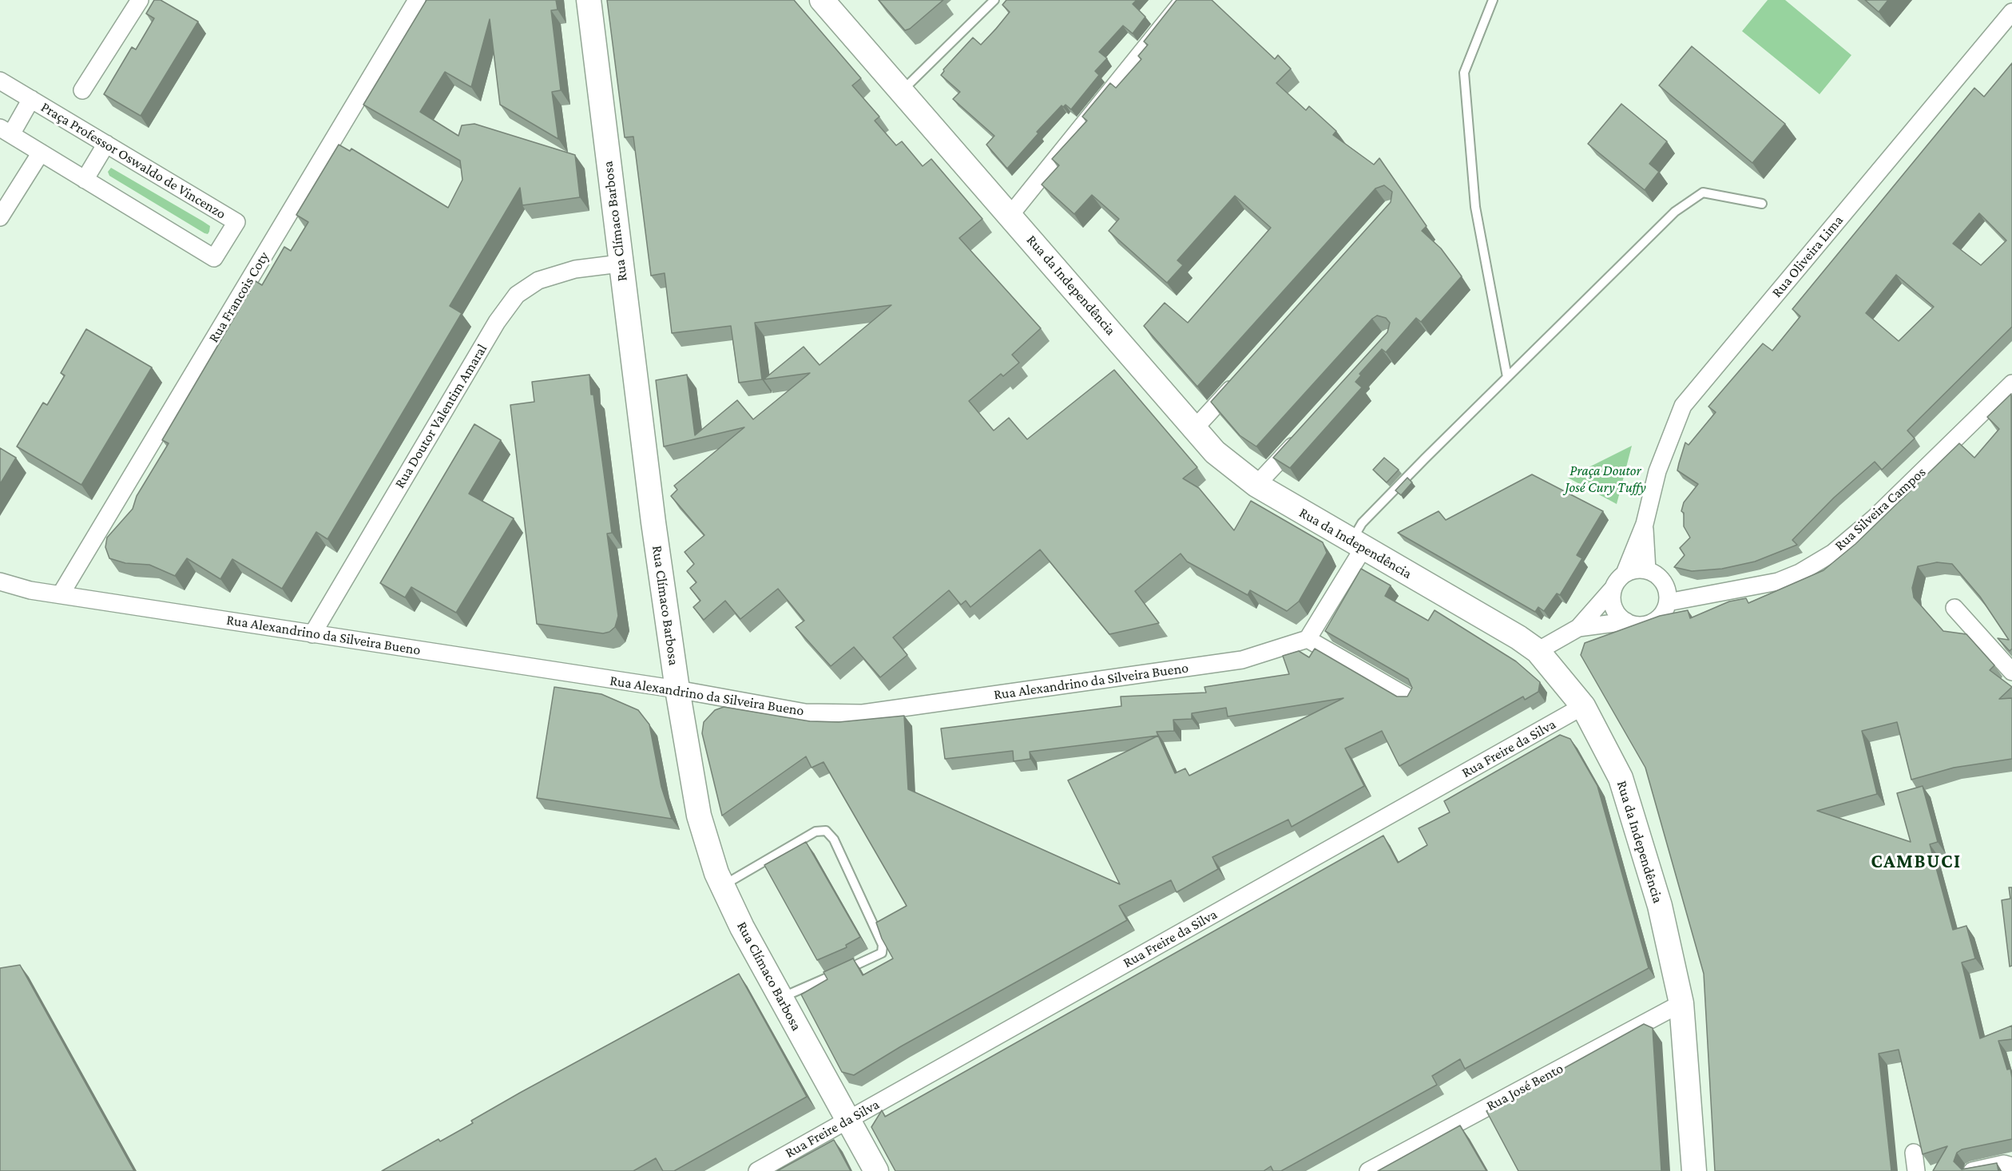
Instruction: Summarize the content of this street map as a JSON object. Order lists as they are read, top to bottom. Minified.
{"streets":{"main road":["Rua Clímaco Barbosa","Rua da Independência"],"street":["Praça Professor Oswaldo de Vincenzo","Rua Oliveira Lima","Rua Francois Coty","Rua Doutor Valentim Amaral","Rua Silveira Campos","Rua Alexandrino da Silveira Bueno","Rua Freire da Silva","Rua José Bento"]},"crossings":[["Rua Clímaco Barbosa","Rua Doutor Valentim Amaral"],["Rua Clímaco Barbosa","Rua Alexandrino da Silveira Bueno"],["Rua Clímaco Barbosa","Rua Freire da Silva"],["Rua Oliveira Lima","Rua Silveira Campos"],["Rua da Independência","Rua Freire da Silva"],["Rua da Independência","Rua José Bento"],["Rua Francois Coty","Rua Alexandrino da Silveira Bueno"],["Rua Doutor Valentim Amaral","Rua Alexandrino da Silveira Bueno"]],"districts":["CAMBUCI"],"parks":["Praça Doutor José Cury Tuffy"]}
